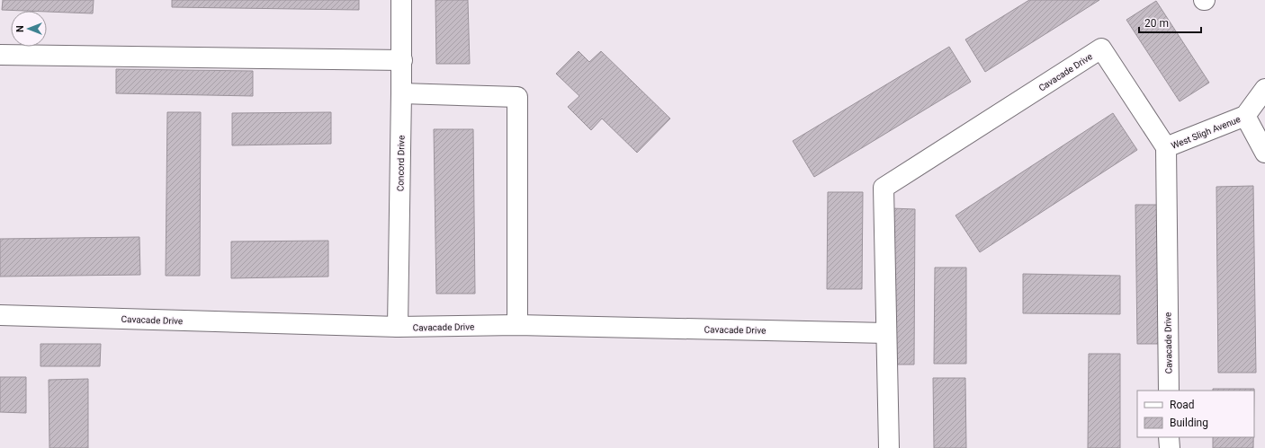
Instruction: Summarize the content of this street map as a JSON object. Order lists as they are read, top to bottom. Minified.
{"streets":{"street":["Cavacade Drive","West Sligh Avenue","Concord Drive"]},"crossings":[["Cavacade Drive","West Sligh Avenue"],["Cavacade Drive","Concord Drive"]],"legend":["Road","Building"],"scale_bar":"20 m","north":"left"}
